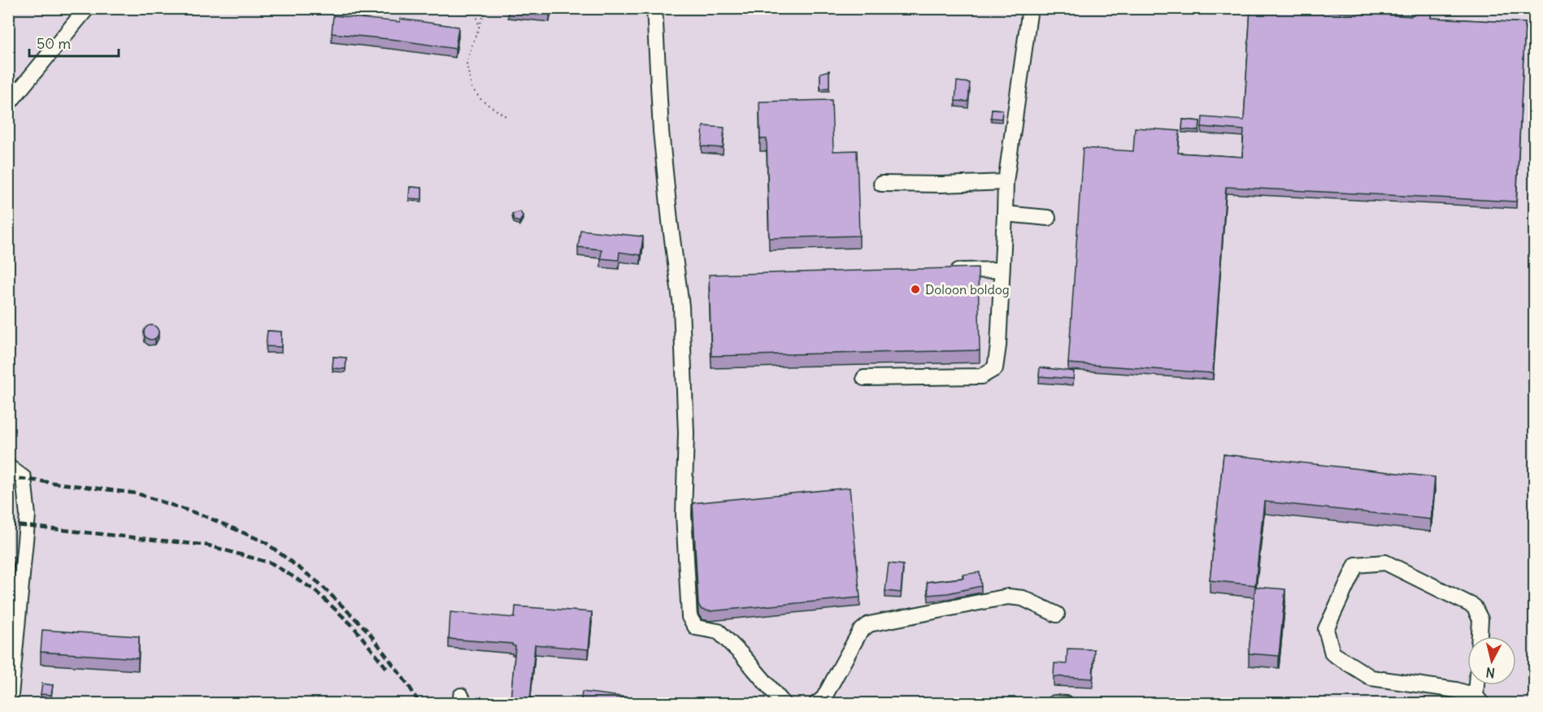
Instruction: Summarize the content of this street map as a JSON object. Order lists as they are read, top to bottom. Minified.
{"places":["Doloon boldog"],"scale_bar":"50 m","north":"bottom"}
